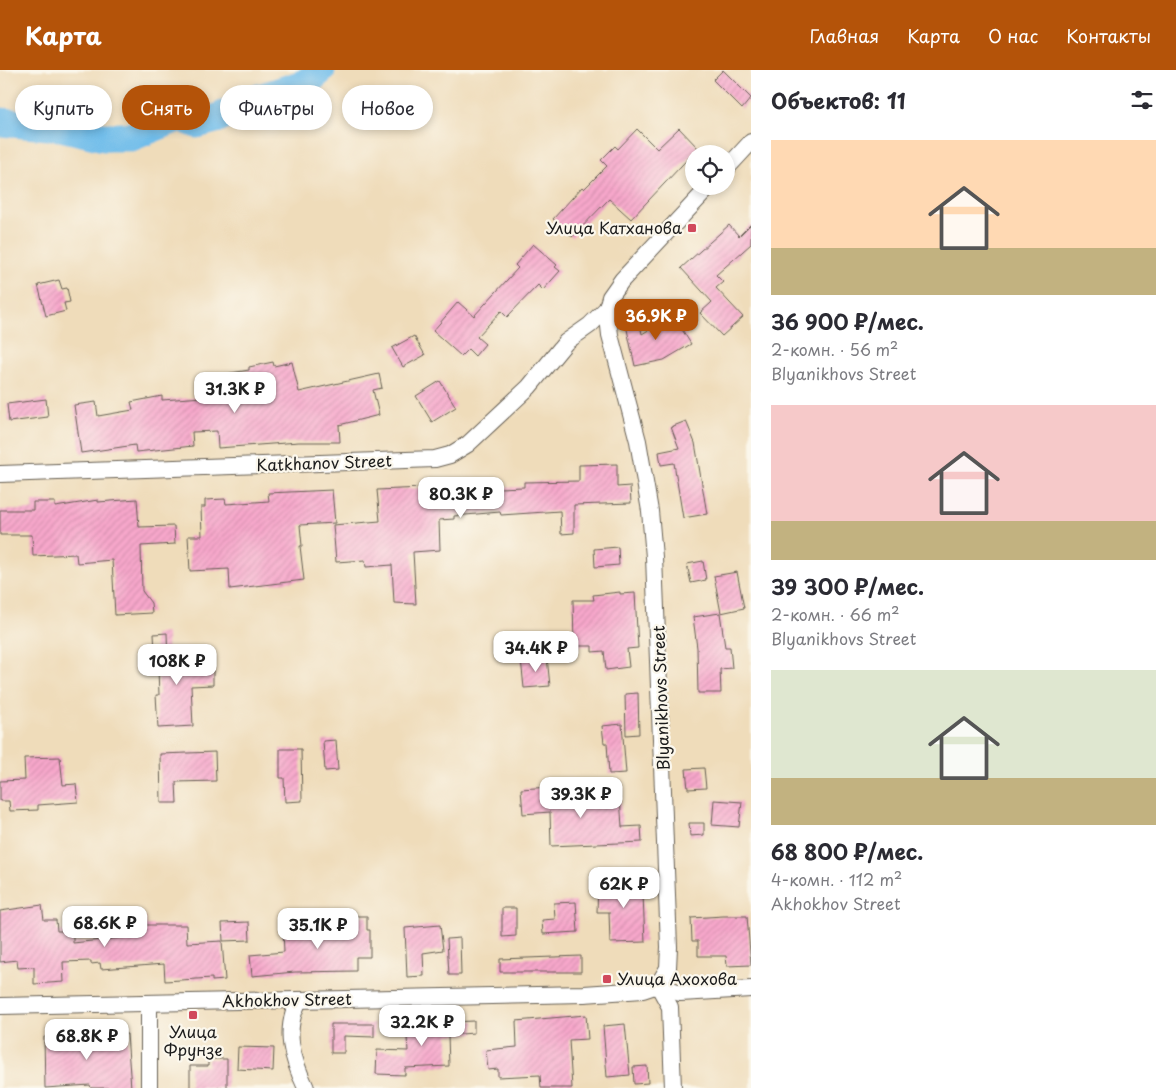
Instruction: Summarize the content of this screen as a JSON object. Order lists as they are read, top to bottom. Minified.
{"streets":{"street":["Katkhanov Street","Blyanikhovs Street","Akhokhov Street"]},"crossings":[["Katkhanov Street","Blyanikhovs Street"],["Blyanikhovs Street","Akhokhov Street"]],"places":{"transit":["Улица Катханова","Улица Ахохова","Улица Фрунзе"]},"page":{"header":"Карта","nav":["Главная","Карта","О нас","Контакты"],"heading":"Объектов: 11","chip":["Купить","Снять","Фильтры","Новое"],"list":[{"name":"36 900 ₽/мес.","note":"2-комн. · 56 m² · Blyanikhovs Street"},{"name":"39 300 ₽/мес.","note":"2-комн. · 66 m² · Blyanikhovs Street"},{"name":"68 800 ₽/мес.","note":"4-комн. · 112 m² · Akhokhov Street"}],"price":["36.9K ₽","31.3K ₽","80.3K ₽","34.4K ₽","108K ₽","39.3K ₽","62K ₽","68.6K ₽","35.1K ₽","32.2K ₽","68.8K ₽"]}}
